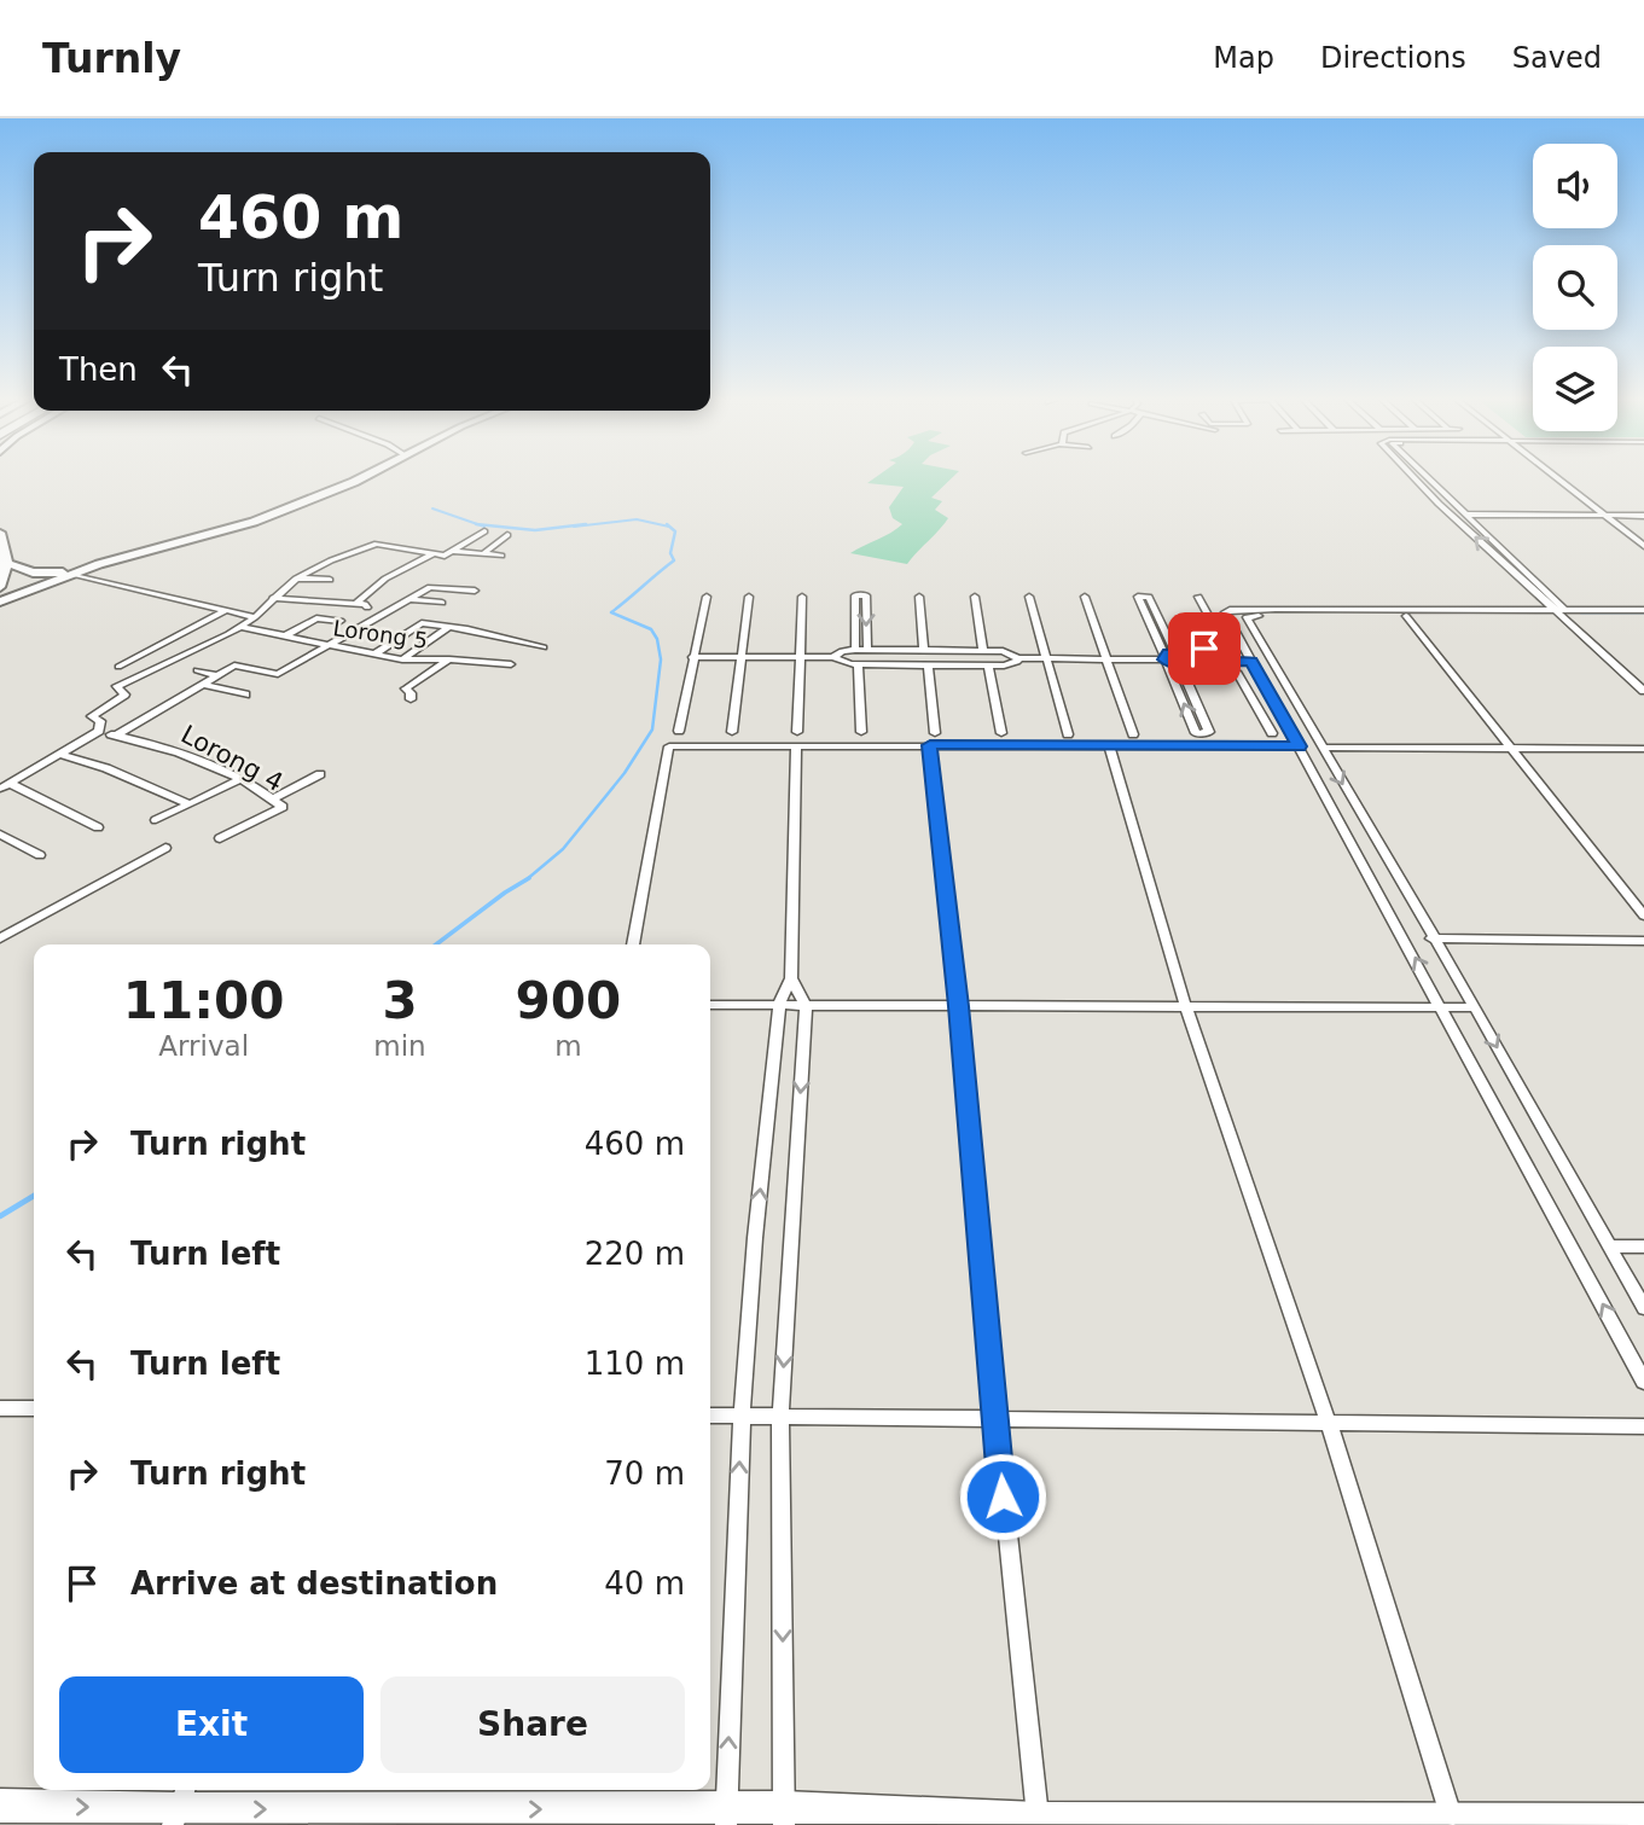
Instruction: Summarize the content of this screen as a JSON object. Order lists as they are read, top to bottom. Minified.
{"streets":{"street":["Lorong 5","Lorong 4"]},"page":{"header":"Turnly","nav":["Map","Directions","Saved"],"turn":["460 m","Turn right"],"then":"Then","eta":["11:00","Arrival","3","min","900","m"],"list":[{"name":"Turn right","value":"460 m"},{"name":"Turn left","value":"220 m"},{"name":"Turn left","value":"110 m"},{"name":"Turn right","value":"70 m"},{"name":"Arrive at destination","value":"40 m"}],"buttons":["Exit","Share"]}}
